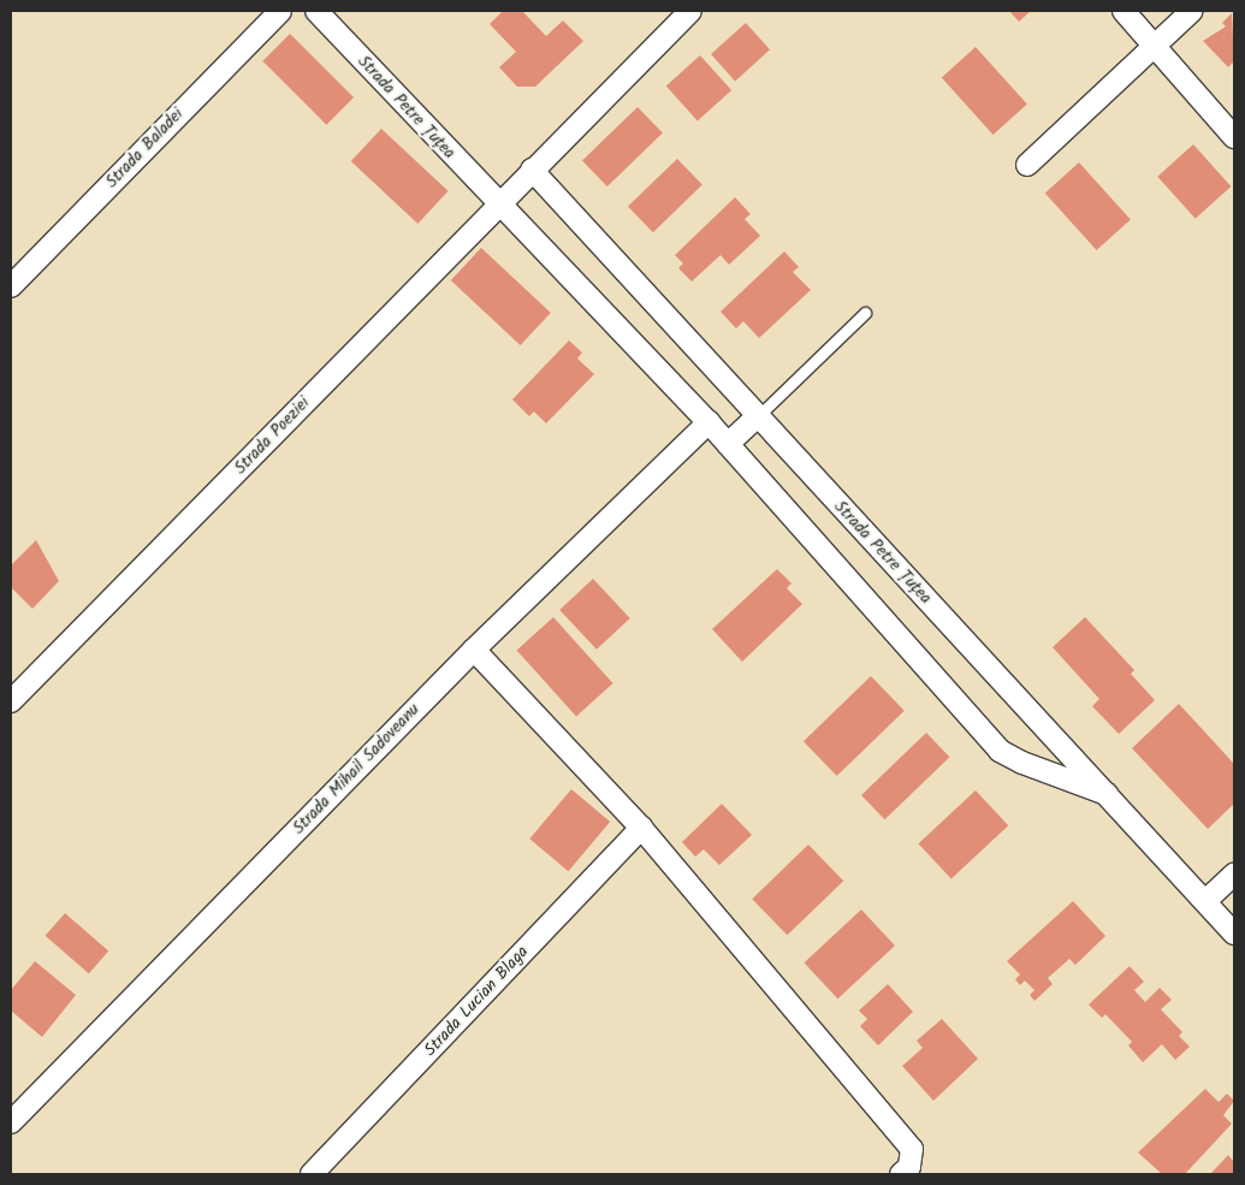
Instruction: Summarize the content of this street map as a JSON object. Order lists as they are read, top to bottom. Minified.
{"streets":{"street":["Strada Petre Țuțea","Strada Baladei","Strada Poeziei","Strada Mihail Sadoveanu","Strada Lucian Blaga"]},"crossings":[["Strada Petre Țuțea","Strada Poeziei"],["Strada Petre Țuțea","Strada Mihail Sadoveanu"]]}
